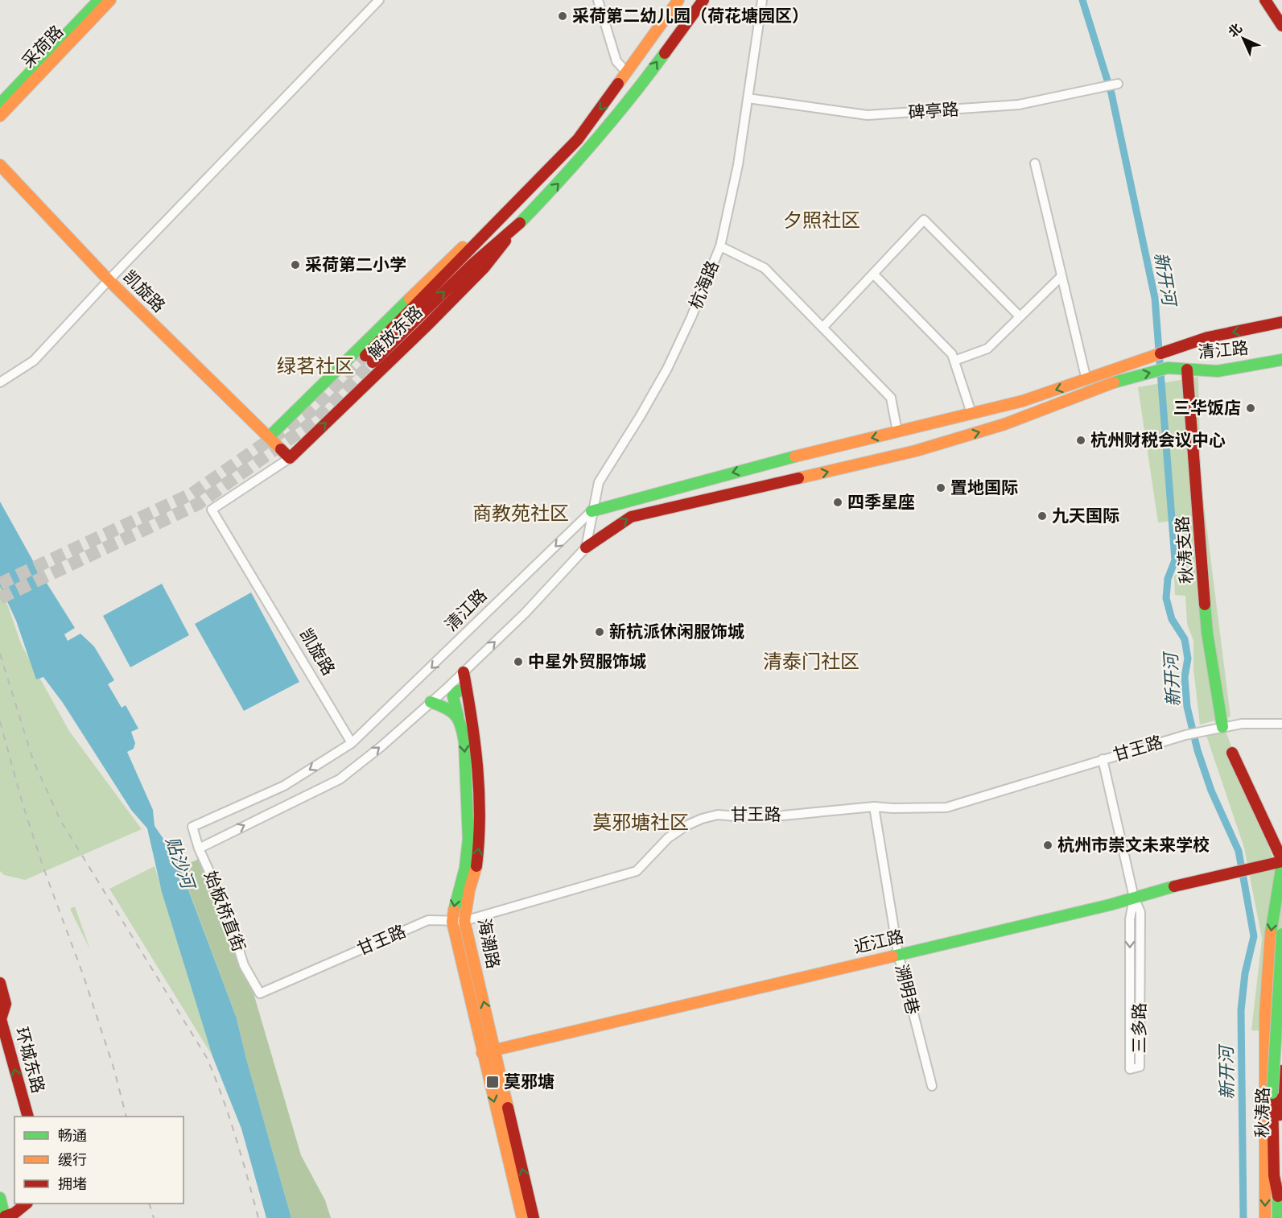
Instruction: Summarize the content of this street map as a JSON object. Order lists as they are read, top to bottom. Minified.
{"streets":{"main road":["采荷路","凯旋路","解放东路","清江路","秋涛支路","近江路","海潮路","环城东路","秋涛路"],"street":["碑亭路","杭海路","甘王路","始板桥直街","溯明巷","三多路"]},"crossings":[["碑亭路","杭海路"],["杭海路","清江路"],["凯旋路","解放东路"],["凯旋路","清江路"],["清江路","秋涛支路"],["清江路","始板桥直街"],["秋涛支路","甘王路"],["甘王路","始板桥直街"],["甘王路","海潮路"],["甘王路","溯明巷"],["甘王路","三多路"],["近江路","海潮路"],["近江路","溯明巷"],["近江路","三多路"]],"one_way":["环城东路"],"districts":["夕照社区","绿茗社区","商教苑社区","清泰门社区","莫邪塘社区"],"water":["新开河","贴沙河"],"places":{"other":["采荷第二幼儿园（荷花塘园区）","采荷第二小学","三华饭店","杭州财税会议中心","置地国际","四季星座","九天国际","新杭派休闲服饰城","中星外贸服饰城","杭州市崇文未来学校"],"transit":["莫邪塘"]},"legend":["畅通","缓行","拥堵"],"north":"top left"}
